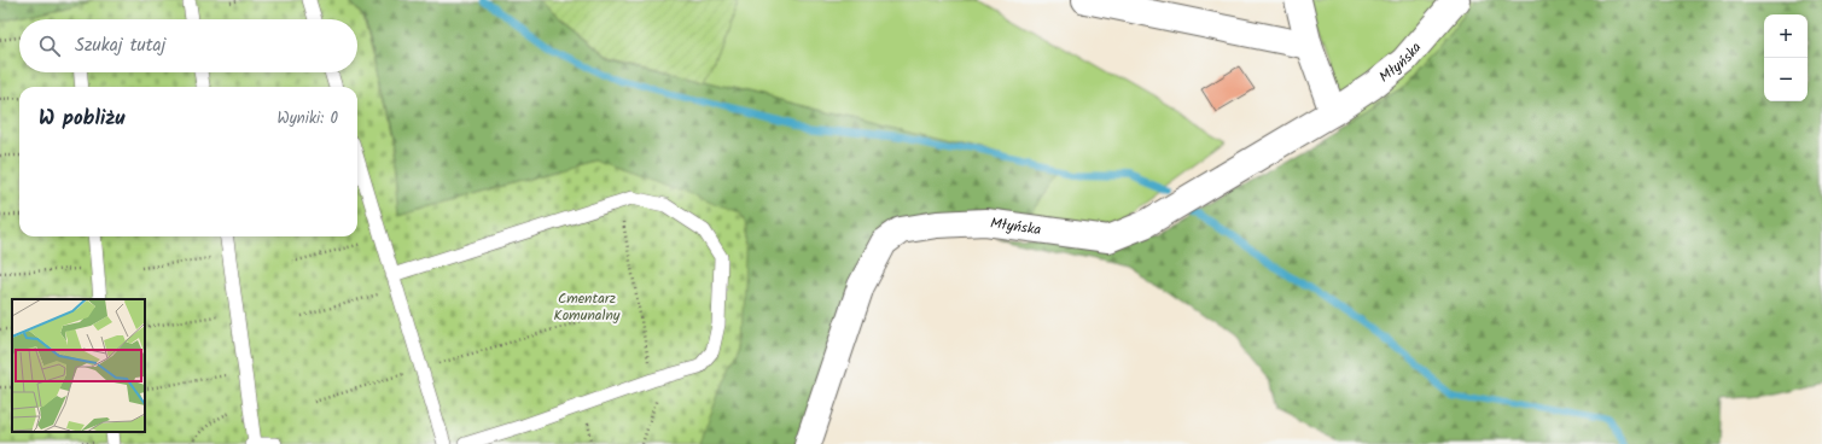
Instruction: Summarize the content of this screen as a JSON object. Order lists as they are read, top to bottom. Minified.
{"streets":{"street":["Młyńska"]},"parks":["Cmentarz Komunalny"],"page":{"map_buttons":["+","−"],"search":"Szukaj tutaj","heading":["W pobliżu","Wyniki: 0"]}}
